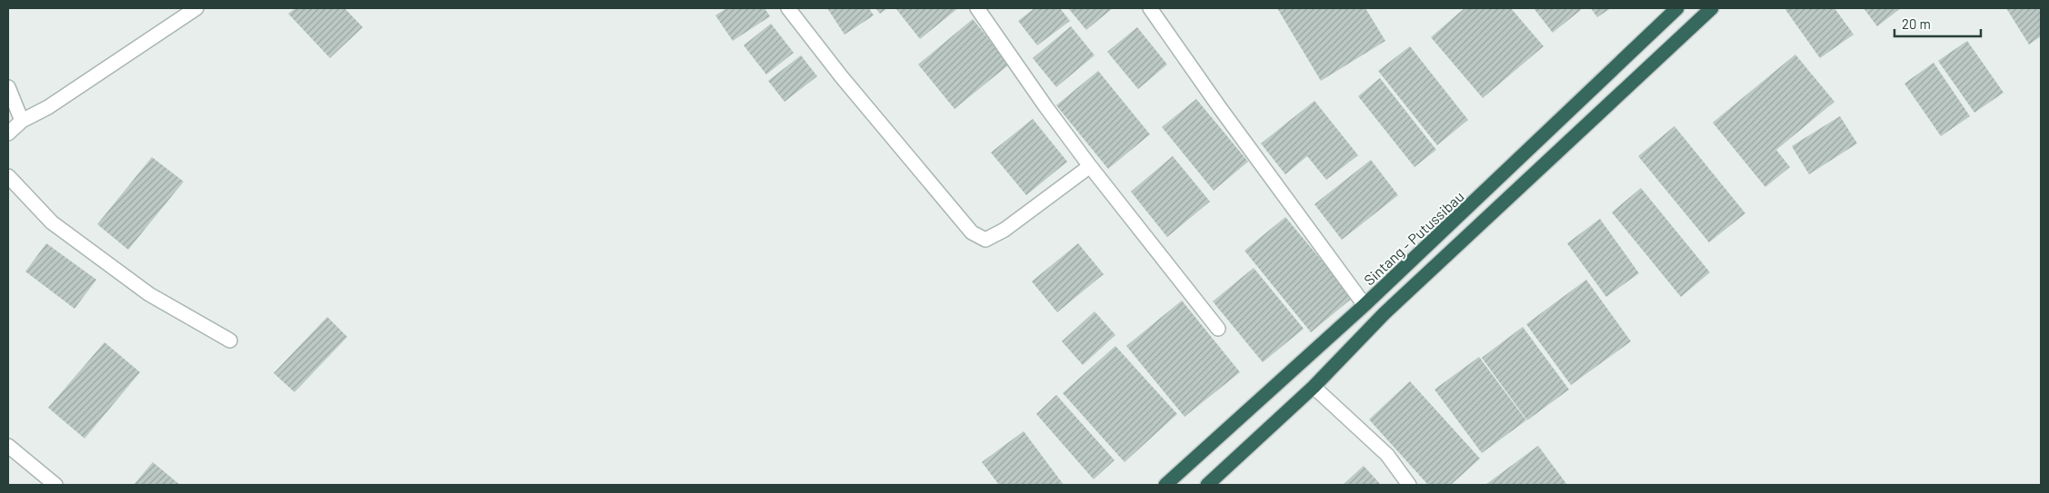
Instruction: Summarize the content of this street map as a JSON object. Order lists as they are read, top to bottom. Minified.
{"streets":{"highway":["Sintang - Putussibau"]},"scale_bar":"20 m"}
